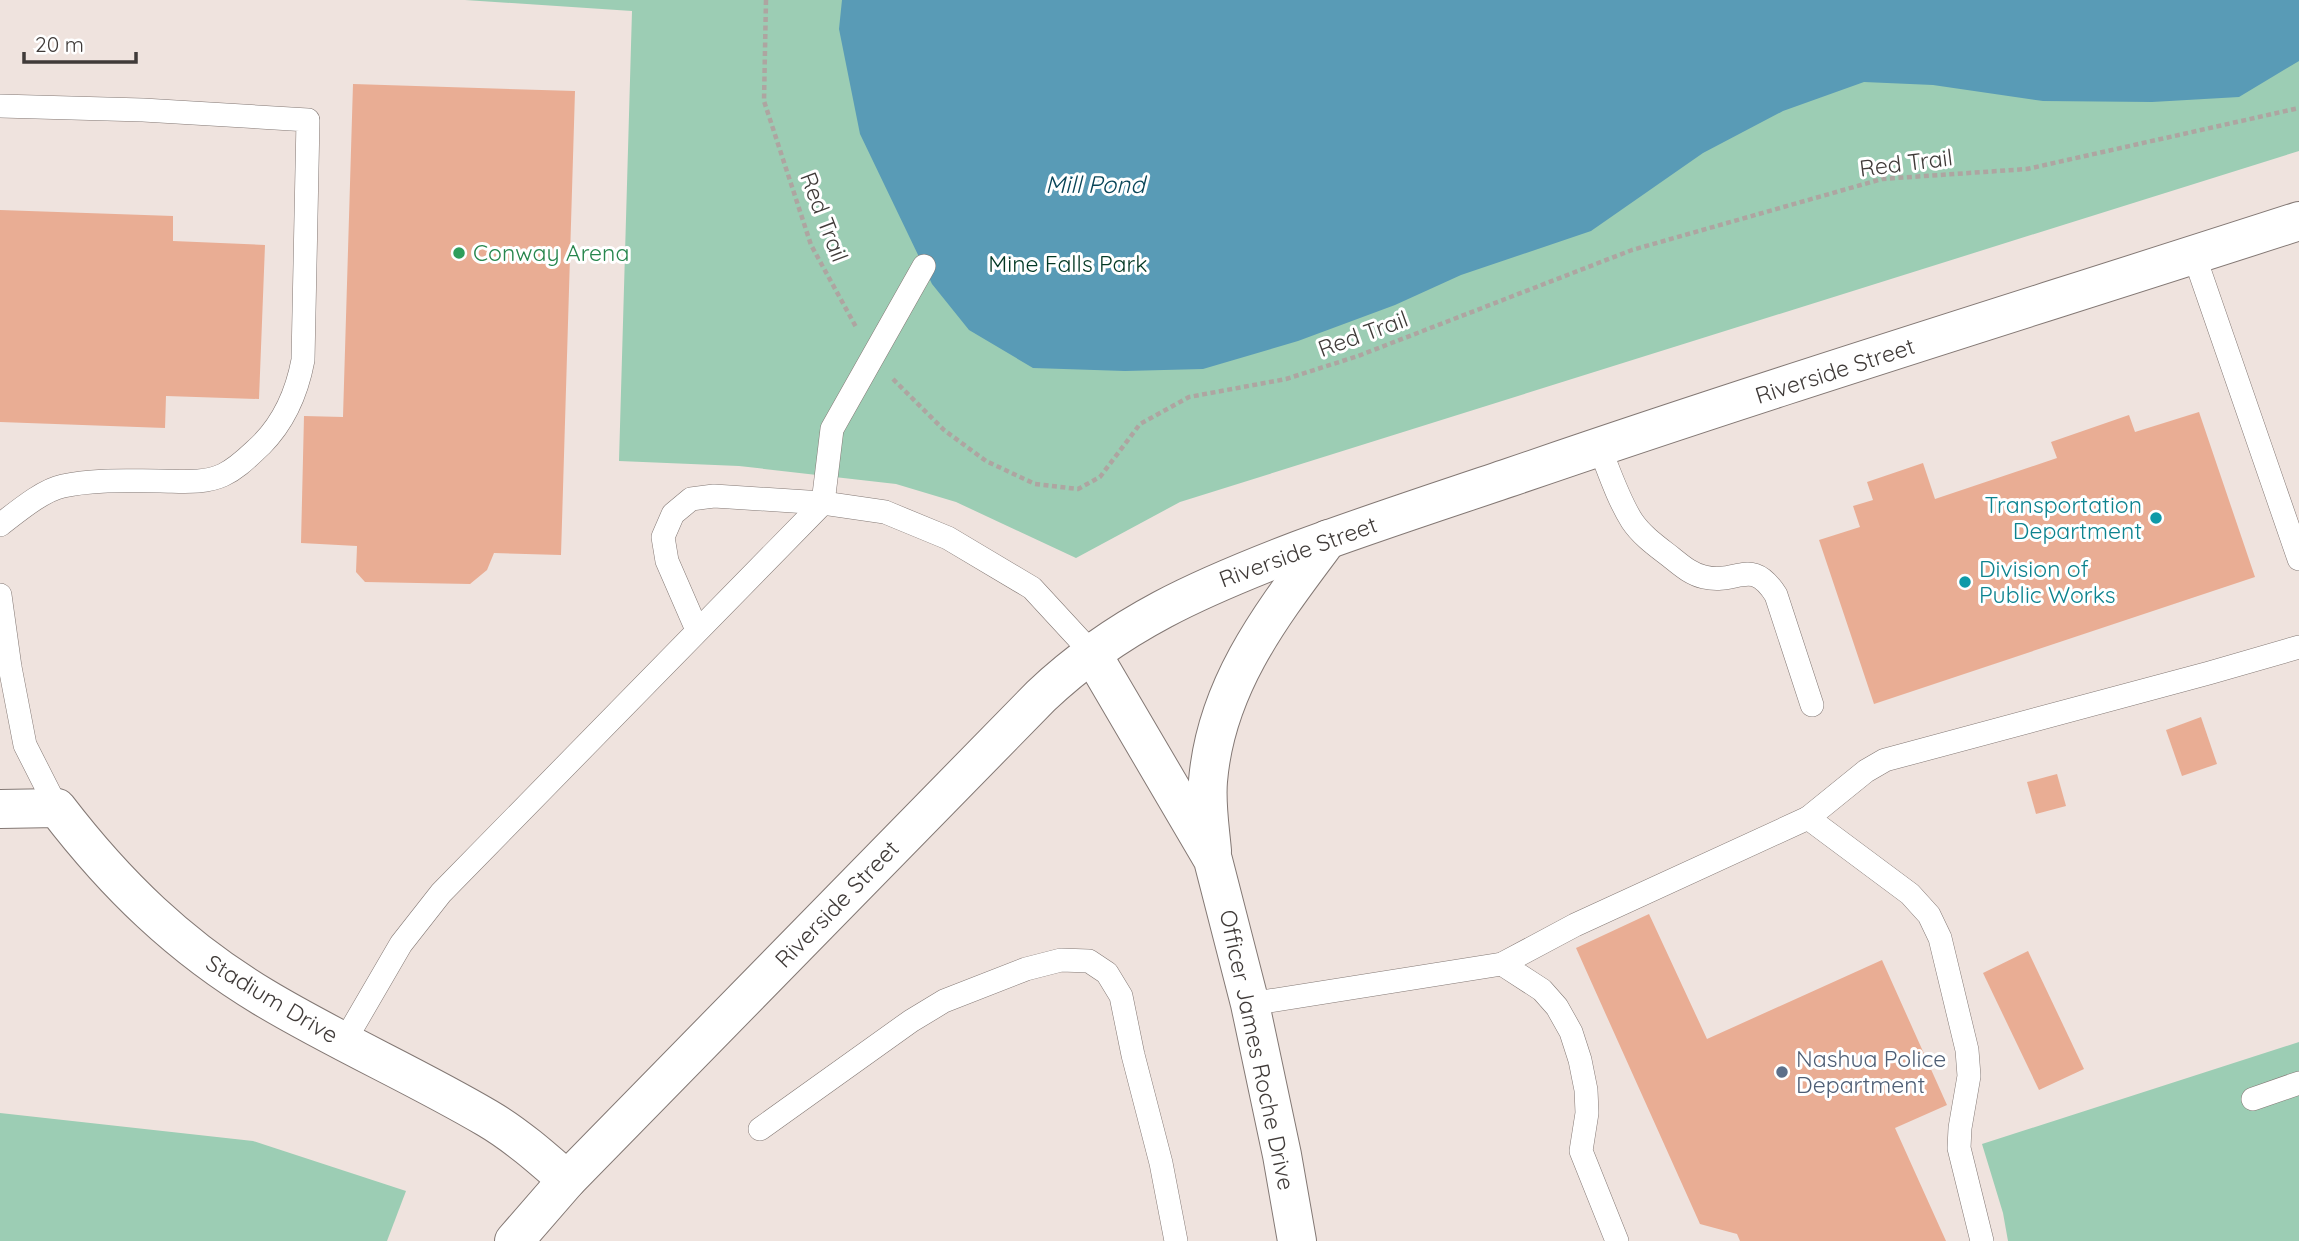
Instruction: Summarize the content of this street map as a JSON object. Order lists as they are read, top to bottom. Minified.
{"streets":{"street":["Riverside Street","Stadium Drive","Officer James Roche Drive"],"path":["Red Trail"]},"crossings":[["Riverside Street","Stadium Drive"],["Riverside Street","Officer James Roche Drive"]],"water":["Mill Pond"],"parks":["Mine Falls Park"],"places":["Conway Arena","Transportation Department","Division of Public Works","Nashua Police Department"],"scale_bar":"20 m"}
